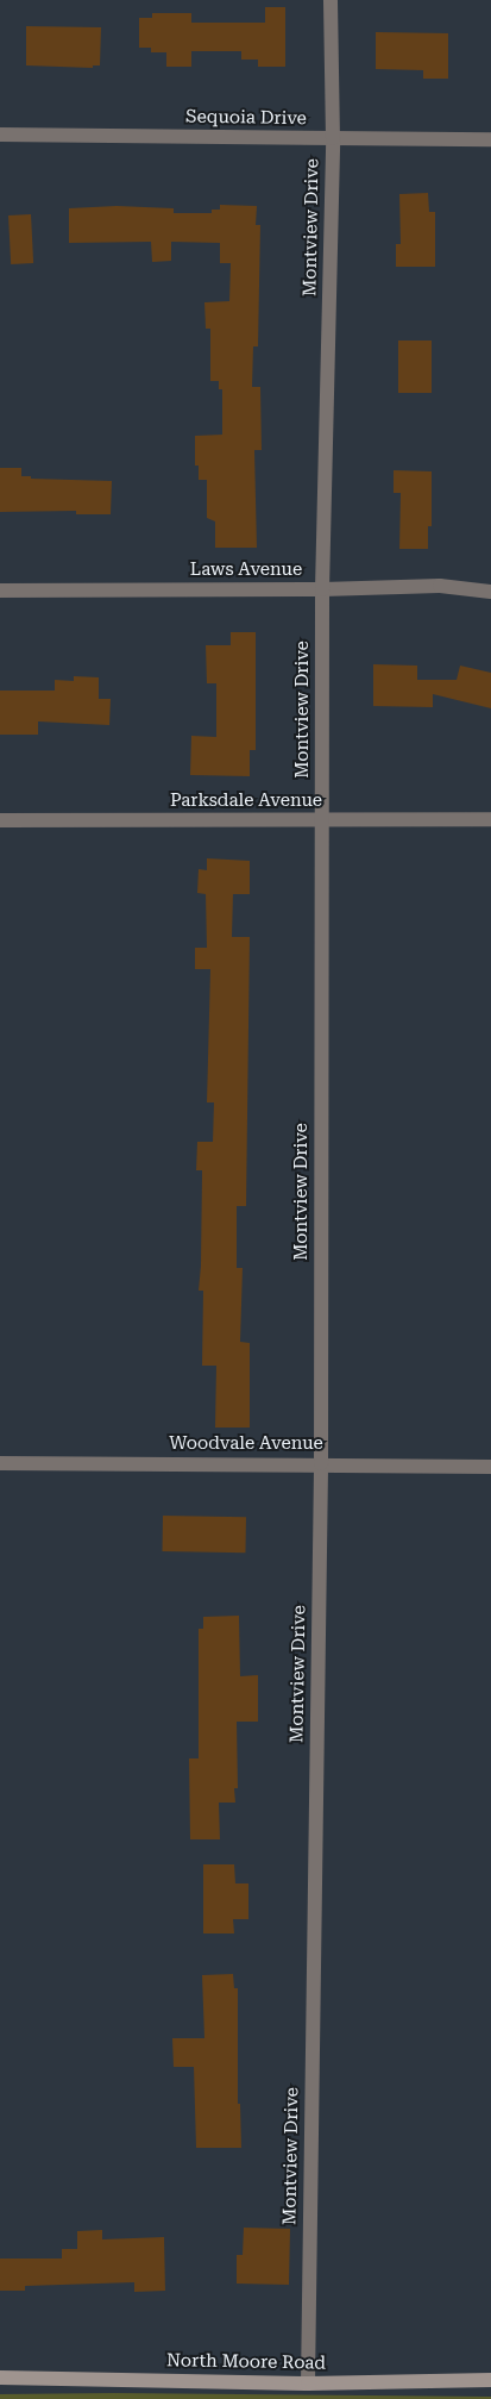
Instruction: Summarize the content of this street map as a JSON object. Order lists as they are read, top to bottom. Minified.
{"streets":{"main road":["North Moore Road"],"street":["Sequoia Drive","Montview Drive","Laws Avenue","Parksdale Avenue","Woodvale Avenue"]},"crossings":[["Sequoia Drive","Montview Drive"],["Montview Drive","Laws Avenue"],["Montview Drive","Parksdale Avenue"],["Montview Drive","Woodvale Avenue"],["Montview Drive","North Moore Road"]]}
